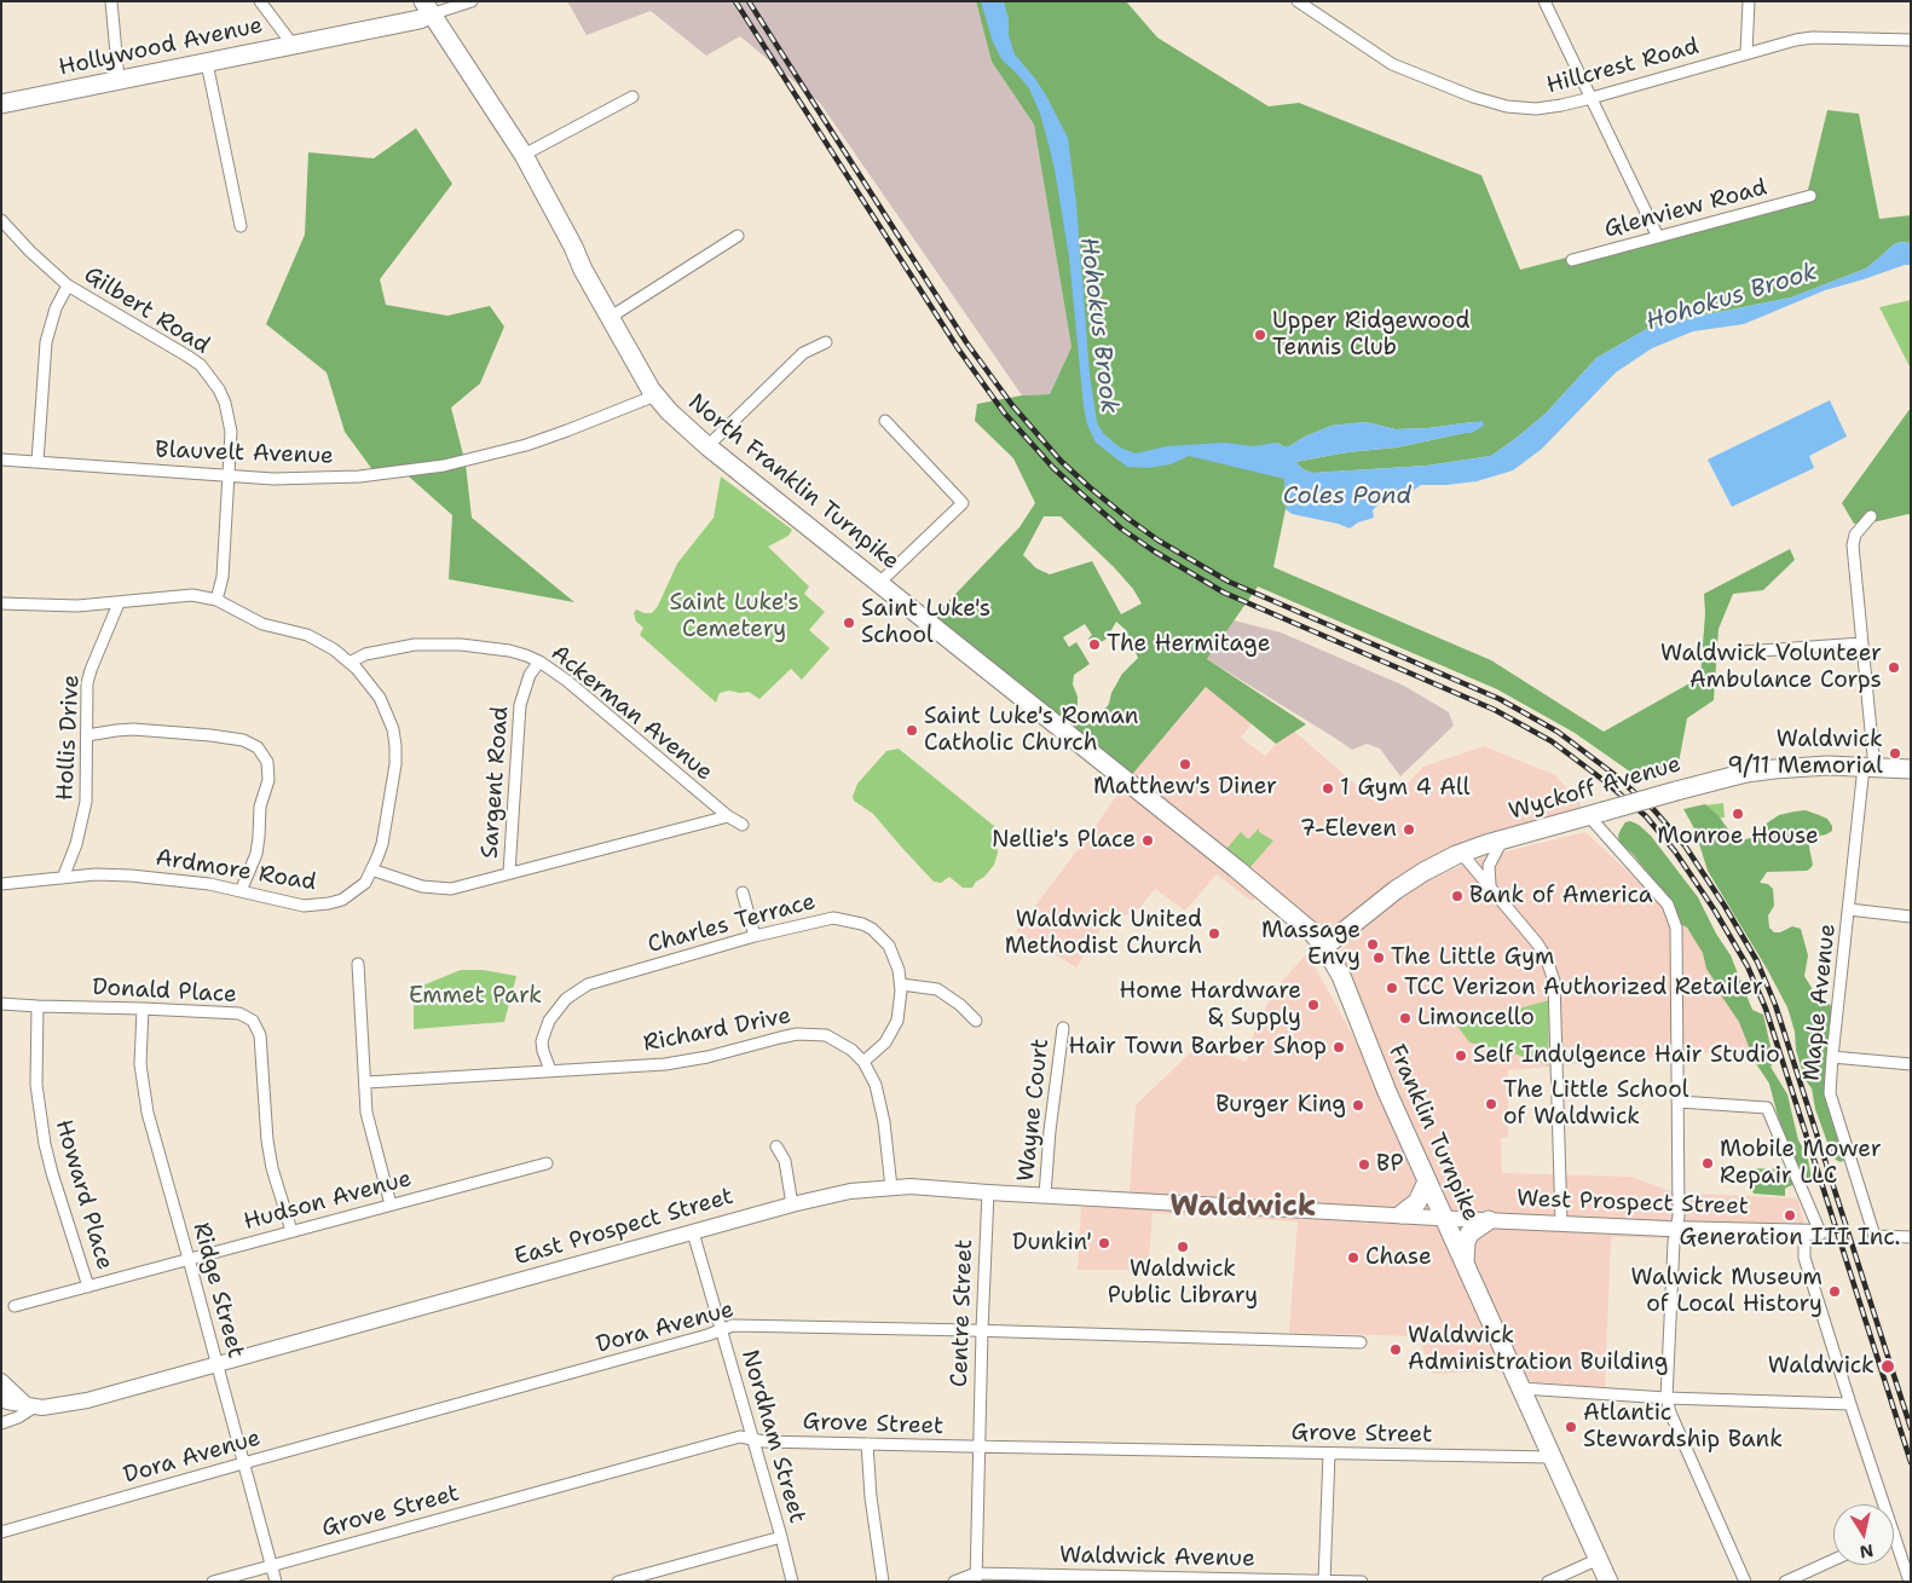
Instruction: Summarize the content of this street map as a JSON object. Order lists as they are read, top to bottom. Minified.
{"streets":{"main road":["Hollywood Avenue","North Franklin Turnpike","Wyckoff Avenue","Franklin Turnpike"],"street":["Hillcrest Road","Glenview Road","Gilbert Road","Blauvelt Avenue","Ackerman Avenue","Hollis Drive","Sargent Road","Ardmore Road","Charles Terrace","Donald Place","Maple Avenue","Richard Drive","Wayne Court","Howard Place","Hudson Avenue","West Prospect Street","East Prospect Street","Ridge Street","Centre Street","Dora Avenue","Grove Street","Nordham Street","Waldwick Avenue"]},"crossings":[["Hollywood Avenue","North Franklin Turnpike"],["Gilbert Road","Blauvelt Avenue"],["Blauvelt Avenue","North Franklin Turnpike"],["North Franklin Turnpike","Franklin Turnpike"],["Ackerman Avenue","Sargent Road"],["Ackerman Avenue","Ardmore Road"],["Hollis Drive","Ardmore Road"],["Wyckoff Avenue","Maple Avenue"],["Wyckoff Avenue","Franklin Turnpike"],["Charles Terrace","Richard Drive"],["Donald Place","Howard Place"],["Donald Place","Hudson Avenue"],["Donald Place","Ridge Street"],["Richard Drive","East Prospect Street"],["Wayne Court","East Prospect Street"],["Franklin Turnpike","West Prospect Street"],["Franklin Turnpike","Grove Street"],["Howard Place","Hudson Avenue"],["Hudson Avenue","Ridge Street"],["West Prospect Street","East Prospect Street"],["East Prospect Street","Ridge Street"],["East Prospect Street","Centre Street"],["East Prospect Street","Nordham Street"],["Ridge Street","Dora Avenue"],["Ridge Street","Grove Street"],["Centre Street","Dora Avenue"],["Centre Street","Grove Street"],["Centre Street","Waldwick Avenue"],["Dora Avenue","Nordham Street"],["Grove Street","Nordham Street"]],"districts":["Waldwick"],"water":["Hohokus Brook","Coles Pond"],"parks":["Saint Luke's Cemetery","Emmet Park"],"places":["Upper Ridgewood Tennis Club","Saint Luke's School","The Hermitage","Waldwick Volunteer Ambulance Corps","Saint Luke's Roman Catholic Church","Waldwick 9/11 Memorial","Matthew's Diner","1 Gym 4 All","Monroe House","7-Eleven","Nellie's Place","Bank of America","Waldwick United Methodist Church","Massage Envy","The Little Gym","TCC Verizon Authorized Retailer","Home Hardware & Supply","Limoncello","Hair Town Barber Shop","Self Indulgence Hair Studio","The Little School of Waldwick","Burger King","Mobile Mower Repair LLC","BP","Generation III Inc.","Dunkin'","Waldwick Public Library","Chase","Walwick Museum of Local History","Waldwick Administration Building","Waldwick","Atlantic Stewardship Bank"],"north":"bottom"}
